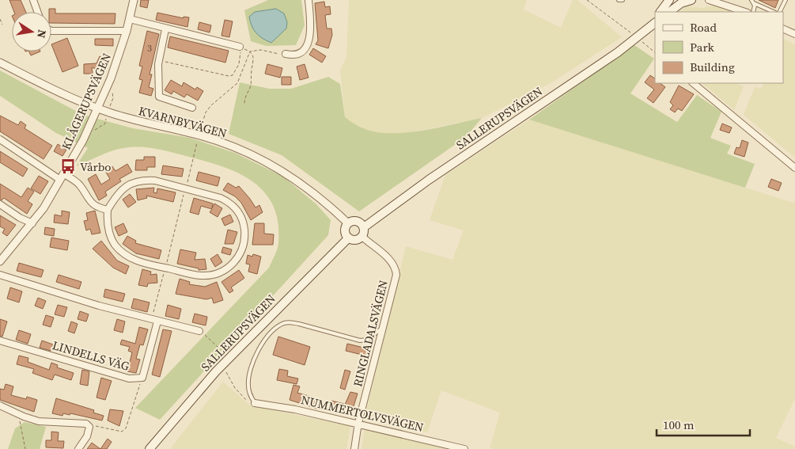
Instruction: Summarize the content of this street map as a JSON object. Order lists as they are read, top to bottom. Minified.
{"streets":{"main road":["SALLERUPSVÄGEN"],"street":["KLÅGERUPSVÄGEN","KVARNBYVÄGEN","RINGLADALSVÄGEN","LINDELLS VÄG","NUMMERTOLVSVÄGEN"]},"crossings":[["KLÅGERUPSVÄGEN","KVARNBYVÄGEN"],["SALLERUPSVÄGEN","KVARNBYVÄGEN"],["SALLERUPSVÄGEN","RINGLADALSVÄGEN"],["KVARNBYVÄGEN","RINGLADALSVÄGEN"],["RINGLADALSVÄGEN","NUMMERTOLVSVÄGEN"]],"places":{"bus stop":["Vårbo"]},"house_numbers":["3"],"legend":["Road","Park","Building"],"scale_bar":"100 m","north":"right"}
